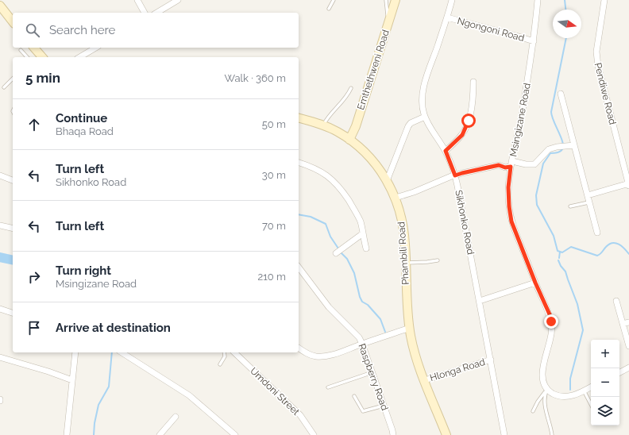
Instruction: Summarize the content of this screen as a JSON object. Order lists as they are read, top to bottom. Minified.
{"streets":{"street":["Ngongoni Road","Emthethweni Road","Pendiwe Road","Msingizane Road","Sikhonko Road","Phambili Road","Hlonga Road","Raspberry Road","Umdoni Street"]},"crossings":[["Ngongoni Road","Msingizane Road"],["Ngongoni Road","Sikhonko Road"],["Emthethweni Road","Phambili Road"],["Sikhonko Road","Hlonga Road"],["Phambili Road","Hlonga Road"]],"north":"right","page":{"search":"Search here","heading":["5 min","Walk · 360 m"],"list":[["Continue","Bhaqa Road","50 m"],["Turn left","Sikhonko Road","30 m"],["Turn left","70 m"],["Turn right","Msingizane Road","210 m"],"Arrive at destination"],"map_buttons":["+","−"]}}
